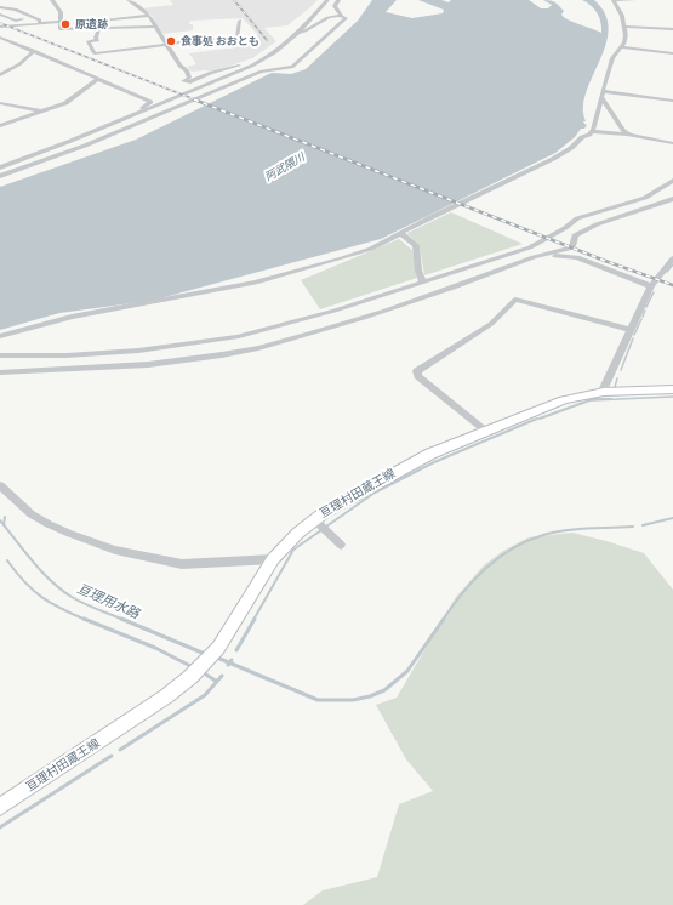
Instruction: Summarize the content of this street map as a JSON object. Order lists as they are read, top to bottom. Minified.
{"streets":{"main road":["亘理村田蔵王線"]},"water":["阿武隈川","亘理用水路"],"places":["原遺跡","食事処 おおとも"]}
